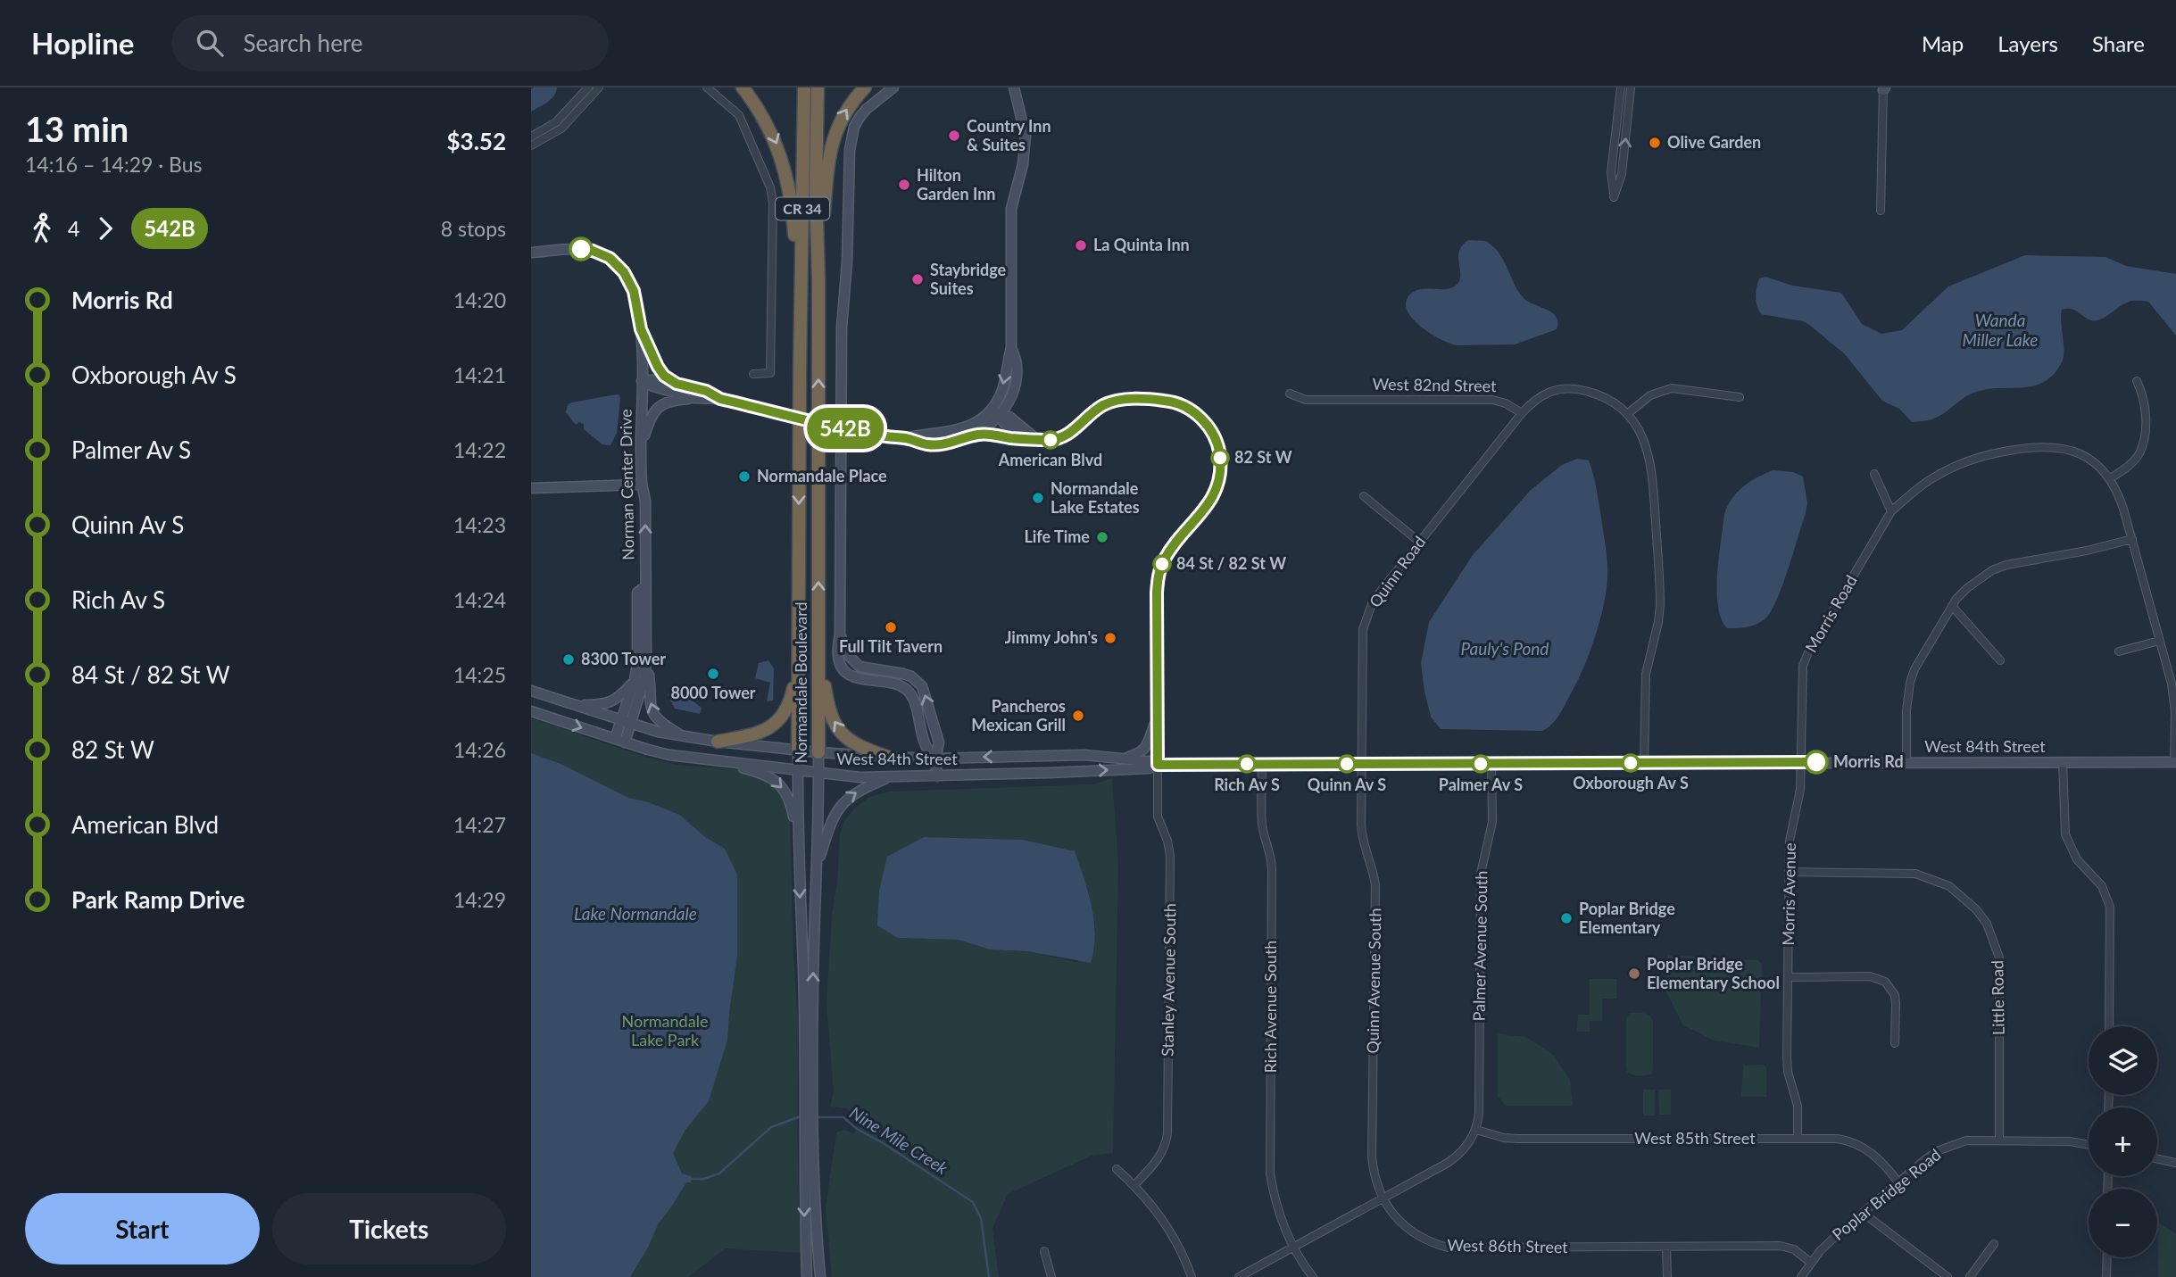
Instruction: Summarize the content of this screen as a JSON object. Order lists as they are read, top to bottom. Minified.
{"streets":{"highway":["CR 34","Normandale Boulevard"],"street":["West 82nd Street","Norman Center Drive","Quinn Road","Morris Road","West 84th Street","Morris Avenue","Palmer Avenue South","Stanley Avenue South","Quinn Avenue South","Little Road","Rich Avenue South","West 85th Street","Poplar Bridge Road","West 86th Street"]},"crossings":[["West 82nd Street","Quinn Road"],["Norman Center Drive","West 84th Street"],["Quinn Road","West 84th Street"],["Quinn Road","Quinn Avenue South"],["Morris Road","West 84th Street"],["Morris Road","Morris Avenue"],["Normandale Boulevard","West 84th Street"],["West 84th Street","Morris Avenue"],["West 84th Street","Palmer Avenue South"],["West 84th Street","Stanley Avenue South"],["West 84th Street","Quinn Avenue South"],["West 84th Street","Rich Avenue South"],["Morris Avenue","Little Road"],["Morris Avenue","West 85th Street"],["Palmer Avenue South","West 85th Street"],["Quinn Avenue South","West 86th Street"],["Little Road","Poplar Bridge Road"],["West 85th Street","Poplar Bridge Road"],["Poplar Bridge Road","West 86th Street"]],"water":["Wanda Miller Lake","Pauly's Pond","Lake Normandale","Nine Mile Creek"],"parks":["Normandale Lake Park"],"places":["Country Inn & Suites","Olive Garden","Hilton Garden Inn","La Quinta Inn","Staybridge Suites","American Blvd","82 St W","Normandale Place","Normandale Lake Estates","Life Time","84 St / 82 St W","Full Tilt Tavern","Jimmy John's","8300 Tower","8000 Tower","Pancheros Mexican Grill","Morris Rd","Oxborough Av S","Rich Av S","Quinn Av S","Palmer Av S","Poplar Bridge Elementary","Poplar Bridge Elementary School"],"lines":["bus line 542B"],"page":{"header":"Hopline","search":"Search here","nav":["Map","Layers","Share"],"heading":["13 min","14:16 – 14:29 · Bus","$3.52"],"on_map":"542B","legs":["4","542B","8 stops"],"list":[{"name":"Morris Rd","value":"14:20"},{"name":"Oxborough Av S","value":"14:21"},{"name":"Palmer Av S","value":"14:22"},{"name":"Quinn Av S","value":"14:23"},{"name":"Rich Av S","value":"14:24"},{"name":"84 St / 82 St W","value":"14:25"},{"name":"82 St W","value":"14:26"},{"name":"American Blvd","value":"14:27"},{"name":"Park Ramp Drive","value":"14:29"}],"map_buttons":["+","−"],"buttons":["Start","Tickets"]}}
